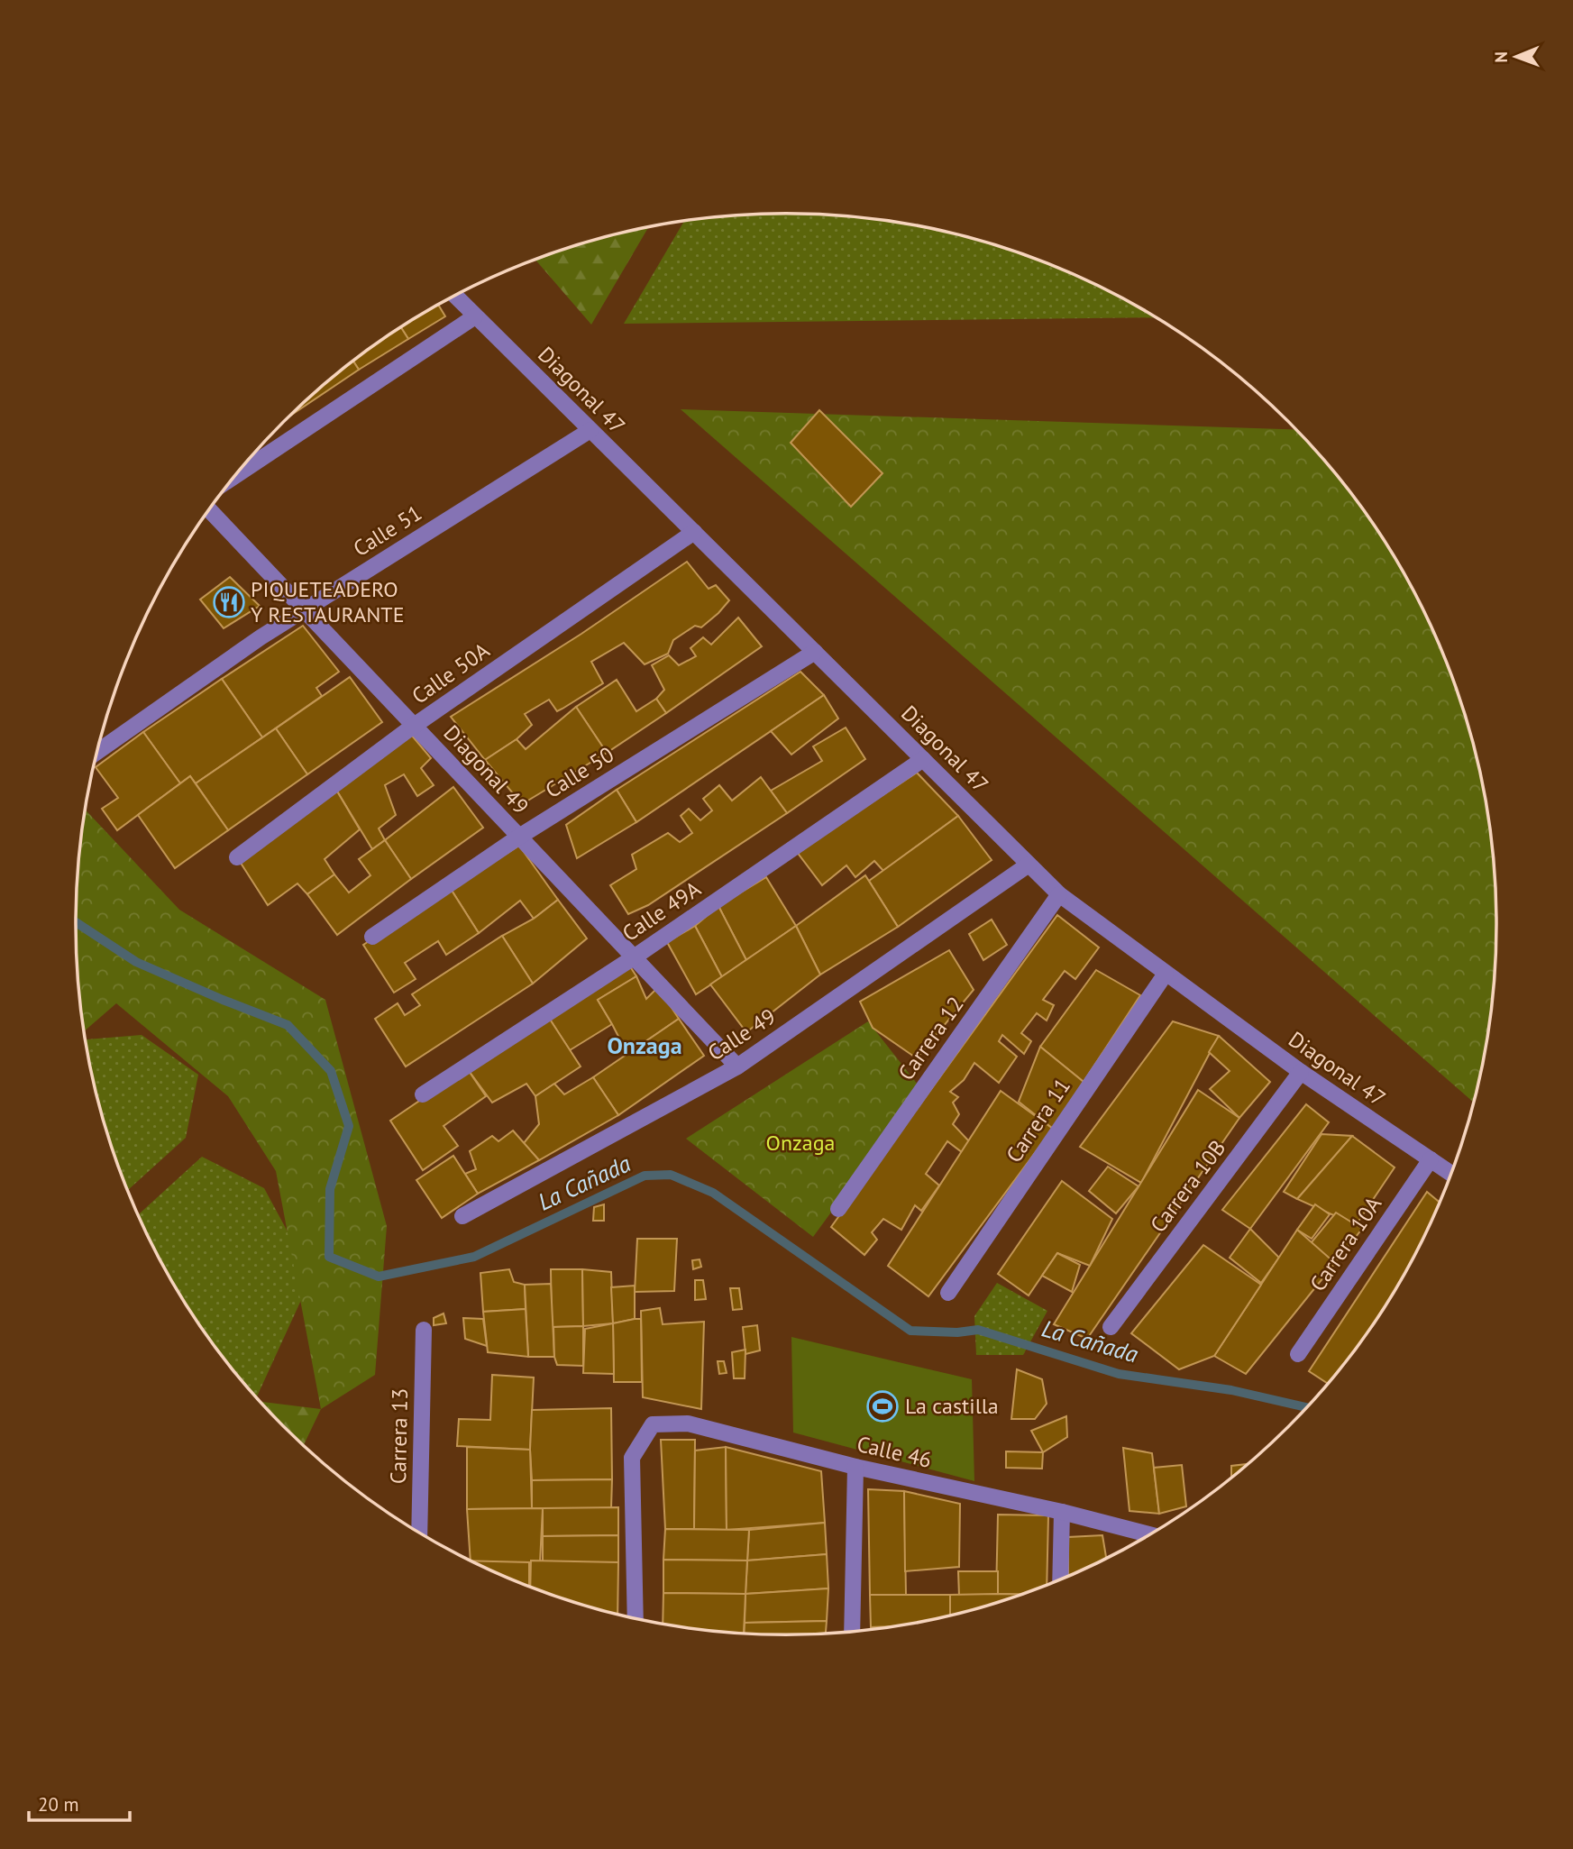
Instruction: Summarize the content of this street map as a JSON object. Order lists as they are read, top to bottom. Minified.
{"streets":{"street":["Diagonal 47","Calle 51","Calle 50A","Diagonal 49","Calle 50","Calle 49A","Calle 49","Carrera 12","Carrera 11","Carrera 10B","Carrera 10A","Carrera 13","Calle 46"]},"crossings":[["Diagonal 47","Calle 51"],["Diagonal 47","Calle 50A"],["Diagonal 47","Calle 50"],["Diagonal 47","Calle 49A"],["Diagonal 47","Calle 49"],["Diagonal 47","Carrera 12"],["Diagonal 47","Carrera 11"],["Diagonal 47","Carrera 10B"],["Diagonal 47","Carrera 10A"],["Calle 51","Diagonal 49"],["Calle 50A","Diagonal 49"],["Diagonal 49","Calle 50"],["Diagonal 49","Calle 49A"],["Diagonal 49","Calle 49"]],"districts":["Onzaga"],"water":["La Cañada"],"parks":["Onzaga"],"places":{"restaurant":["PIQUETEADERO Y RESTAURANTE"],"sports":["La castilla"]},"scale_bar":"20 m","north":"left"}
